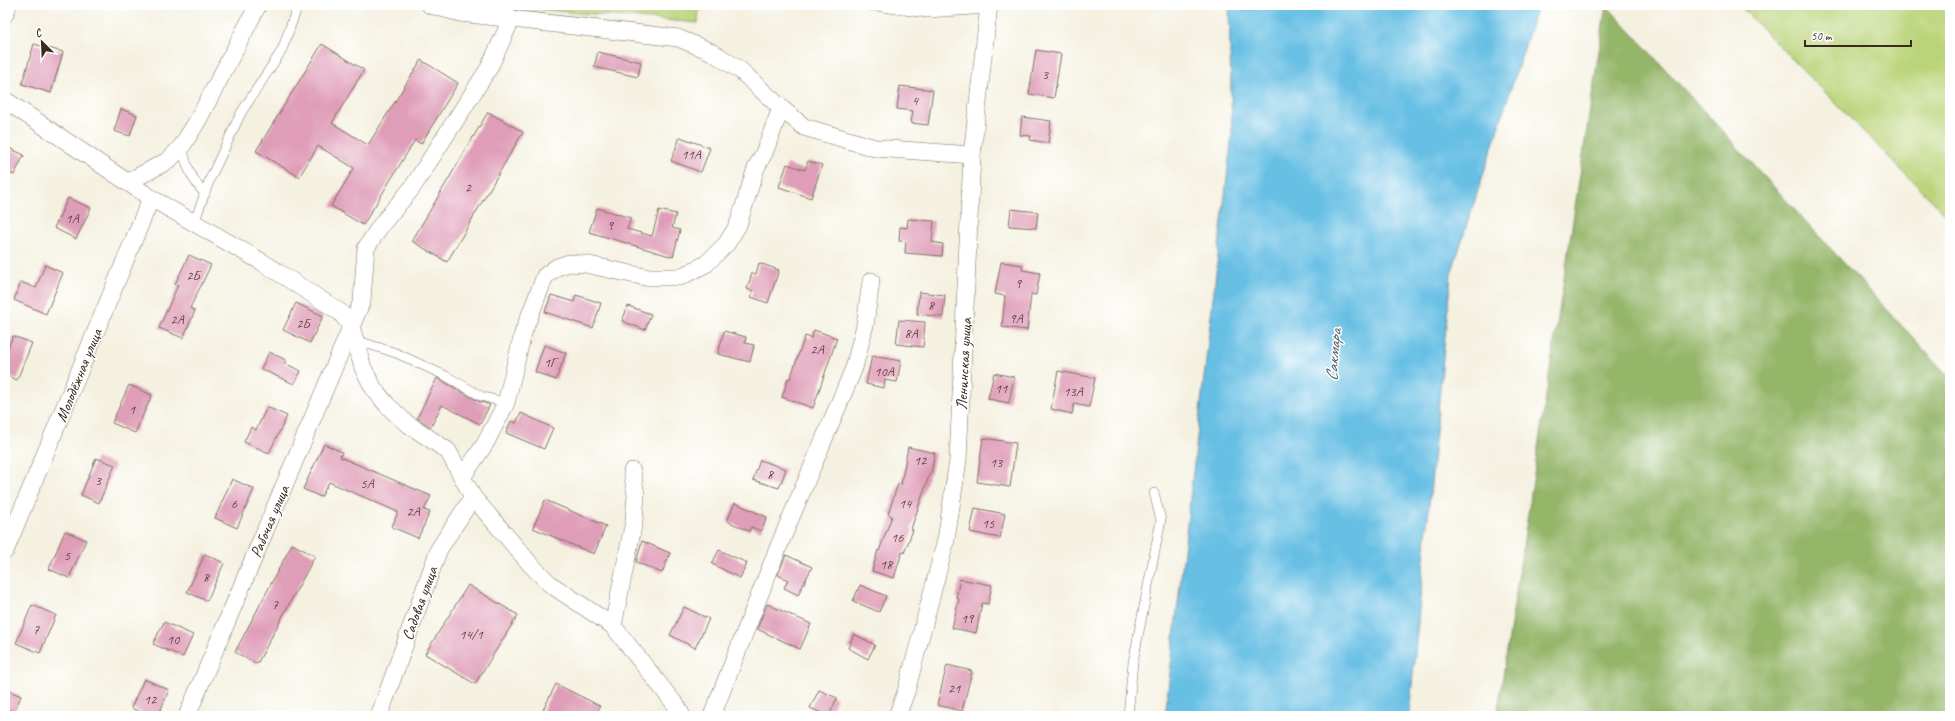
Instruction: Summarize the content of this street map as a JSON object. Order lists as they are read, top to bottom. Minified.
{"streets":{"street":["Ленинская улица","Молодёжная улица","Рабочая улица","Садовая улица"]},"water":["Сакмара"],"house_numbers":["3","4","11А","2","1А","9","2Б","9","8","9А","2А","2Б","8А","2А","1Г","10А","11","13А","1","12","13","8","3","5А","6","14","2А","15","16","5","18","8","7","19","7","14/1","10","21","12"],"scale_bar":"50 m","north":"top left"}
